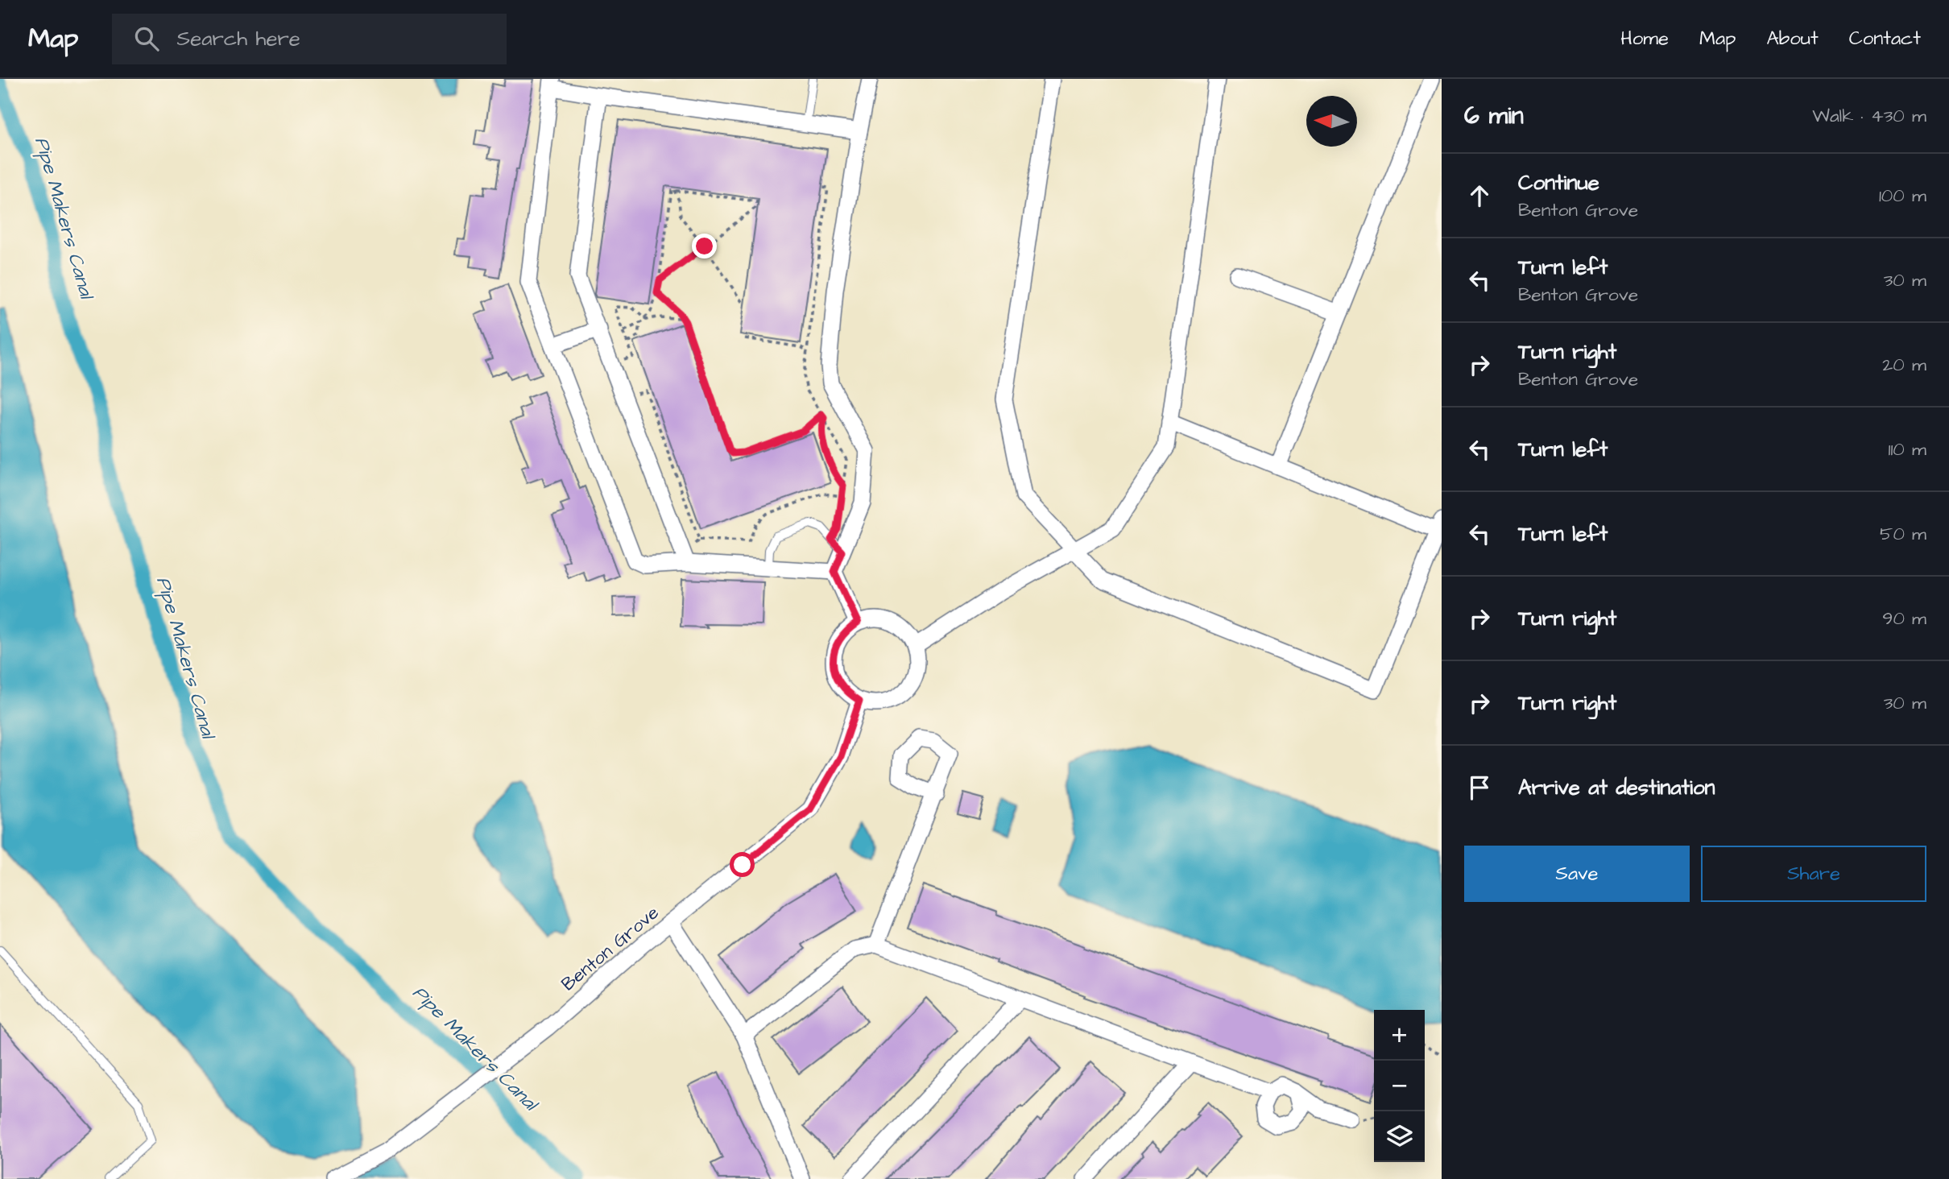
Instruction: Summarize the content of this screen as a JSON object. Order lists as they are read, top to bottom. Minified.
{"streets":{"street":["Benton Grove"]},"water":["Pipe Makers Canal"],"north":"left","page":{"header":"Map","search":"Search here","nav":["Home","Map","About","Contact"],"heading":["6 min","Walk · 430 m"],"list":[["Continue","Benton Grove","100 m"],["Turn left","Benton Grove","30 m"],["Turn right","Benton Grove","20 m"],["Turn left","110 m"],["Turn left","50 m"],["Turn right","90 m"],["Turn right","30 m"],"Arrive at destination"],"buttons":["Save","Share"],"map_buttons":["+","−"]}}
